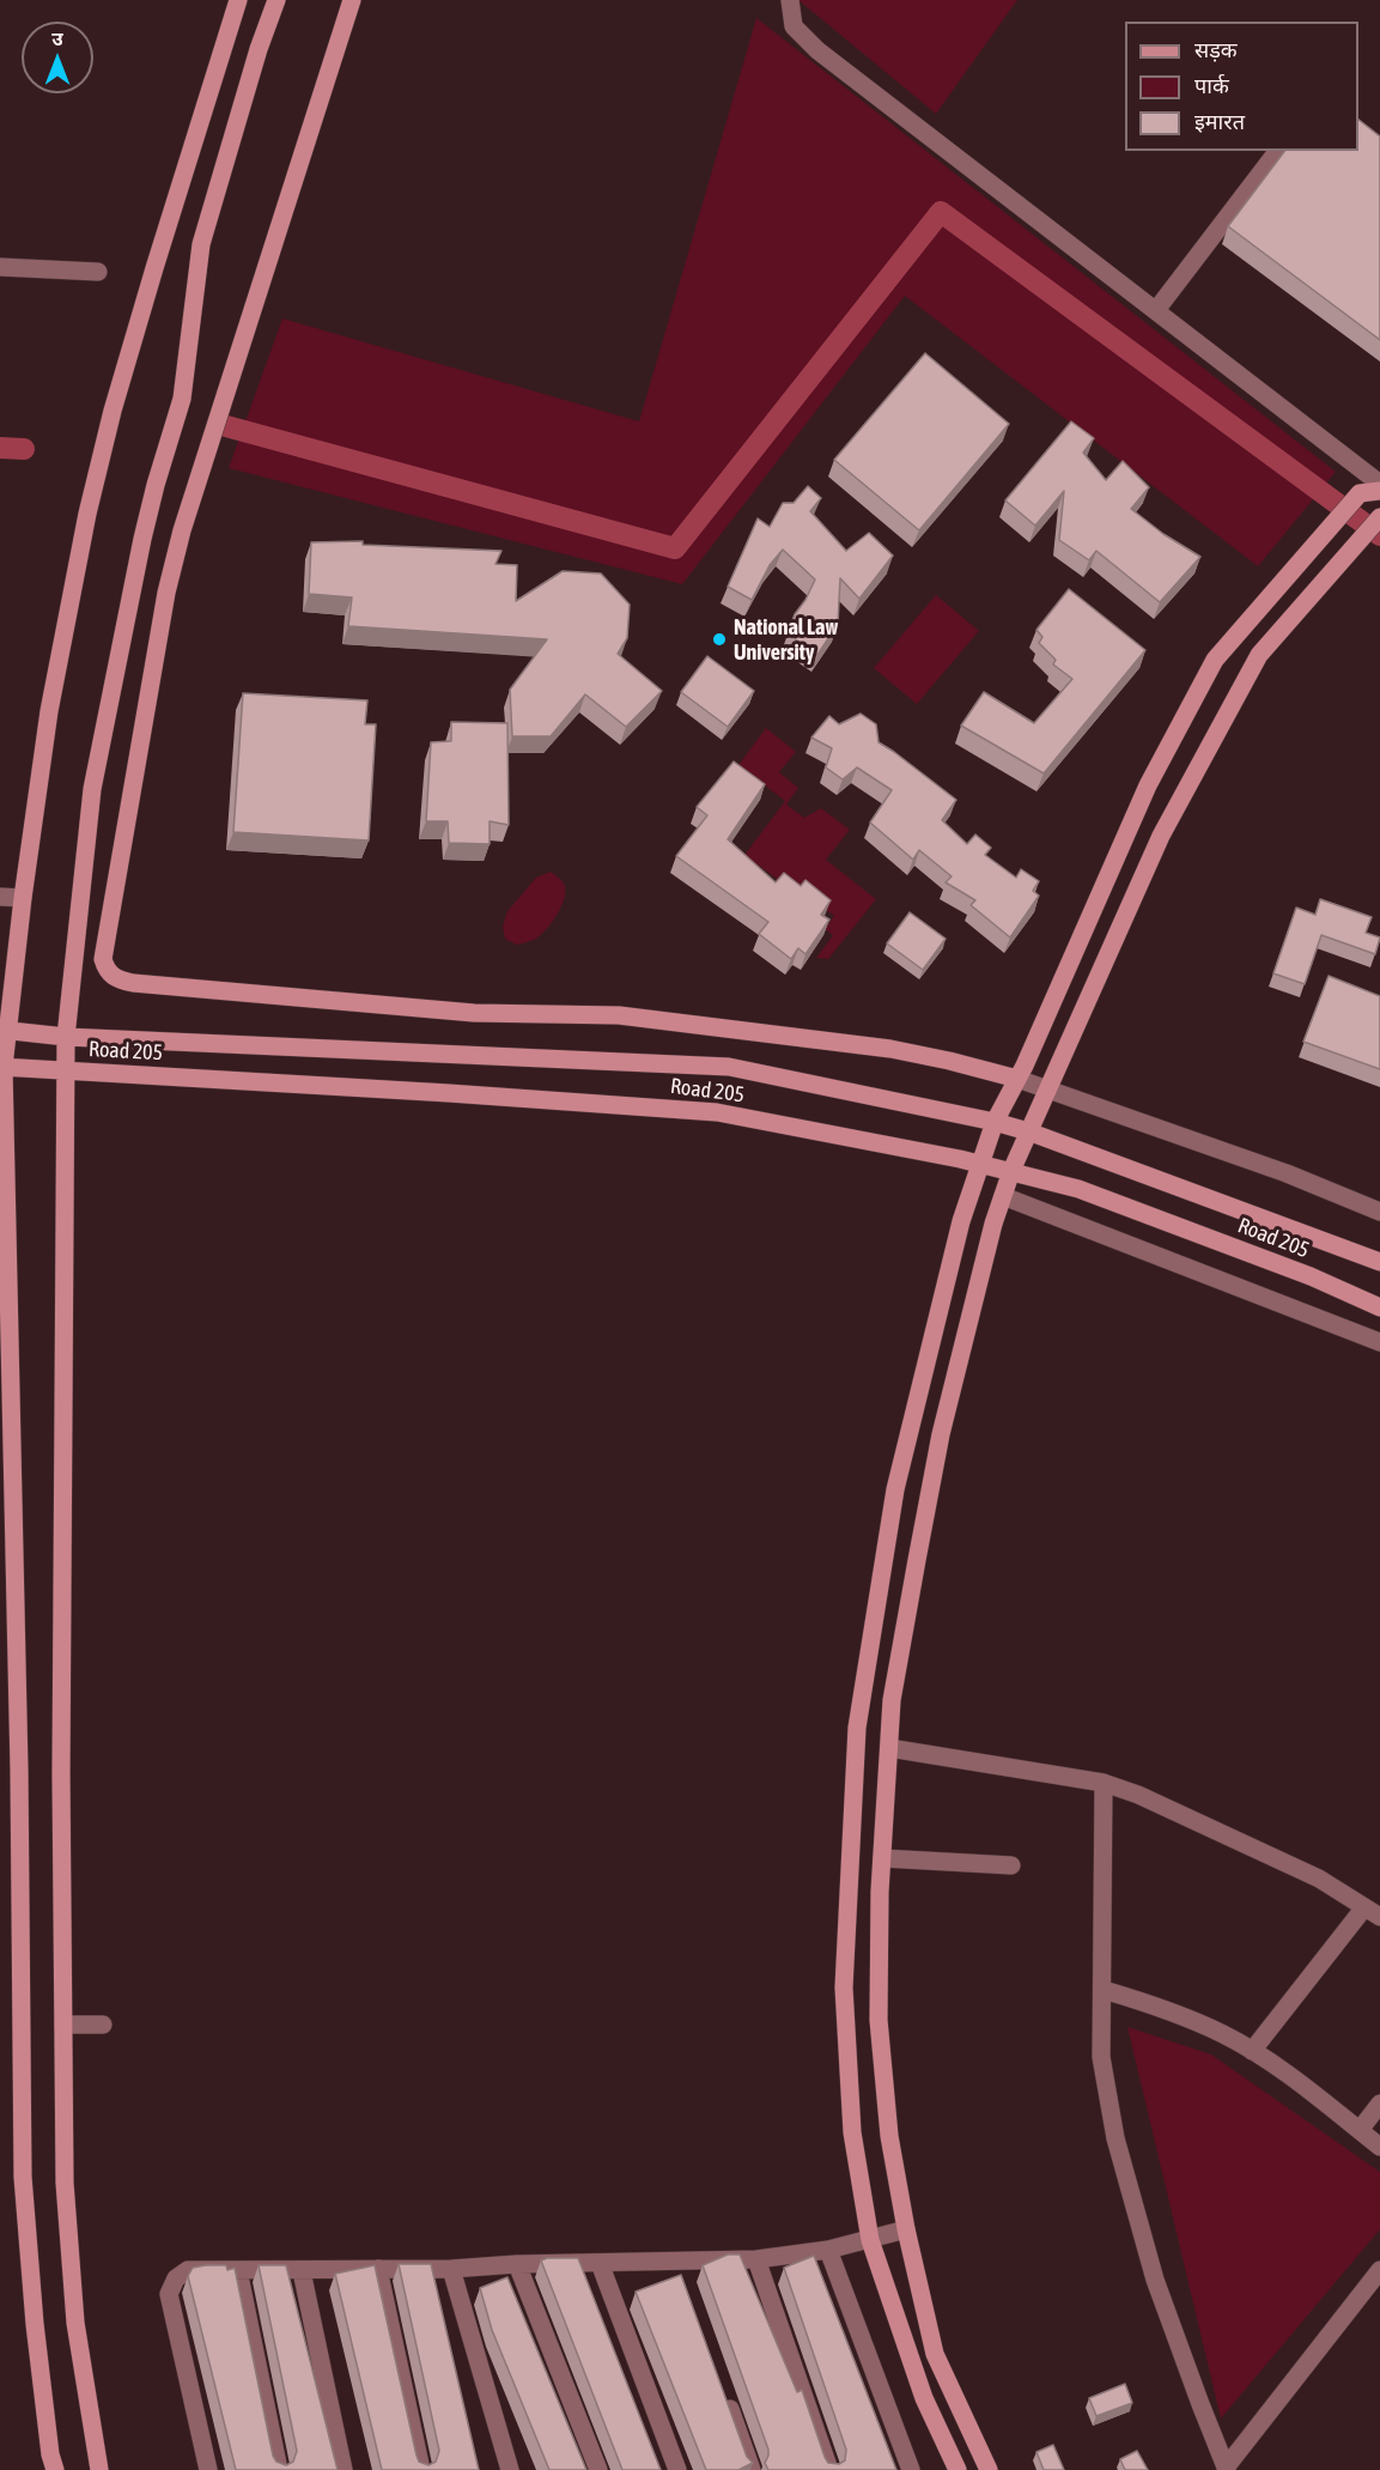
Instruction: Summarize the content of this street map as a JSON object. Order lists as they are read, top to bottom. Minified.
{"streets":{"main road":["Road 205"]},"places":["National Law University"],"legend":["सड़क","पार्क","इमारत"],"north":"top"}
